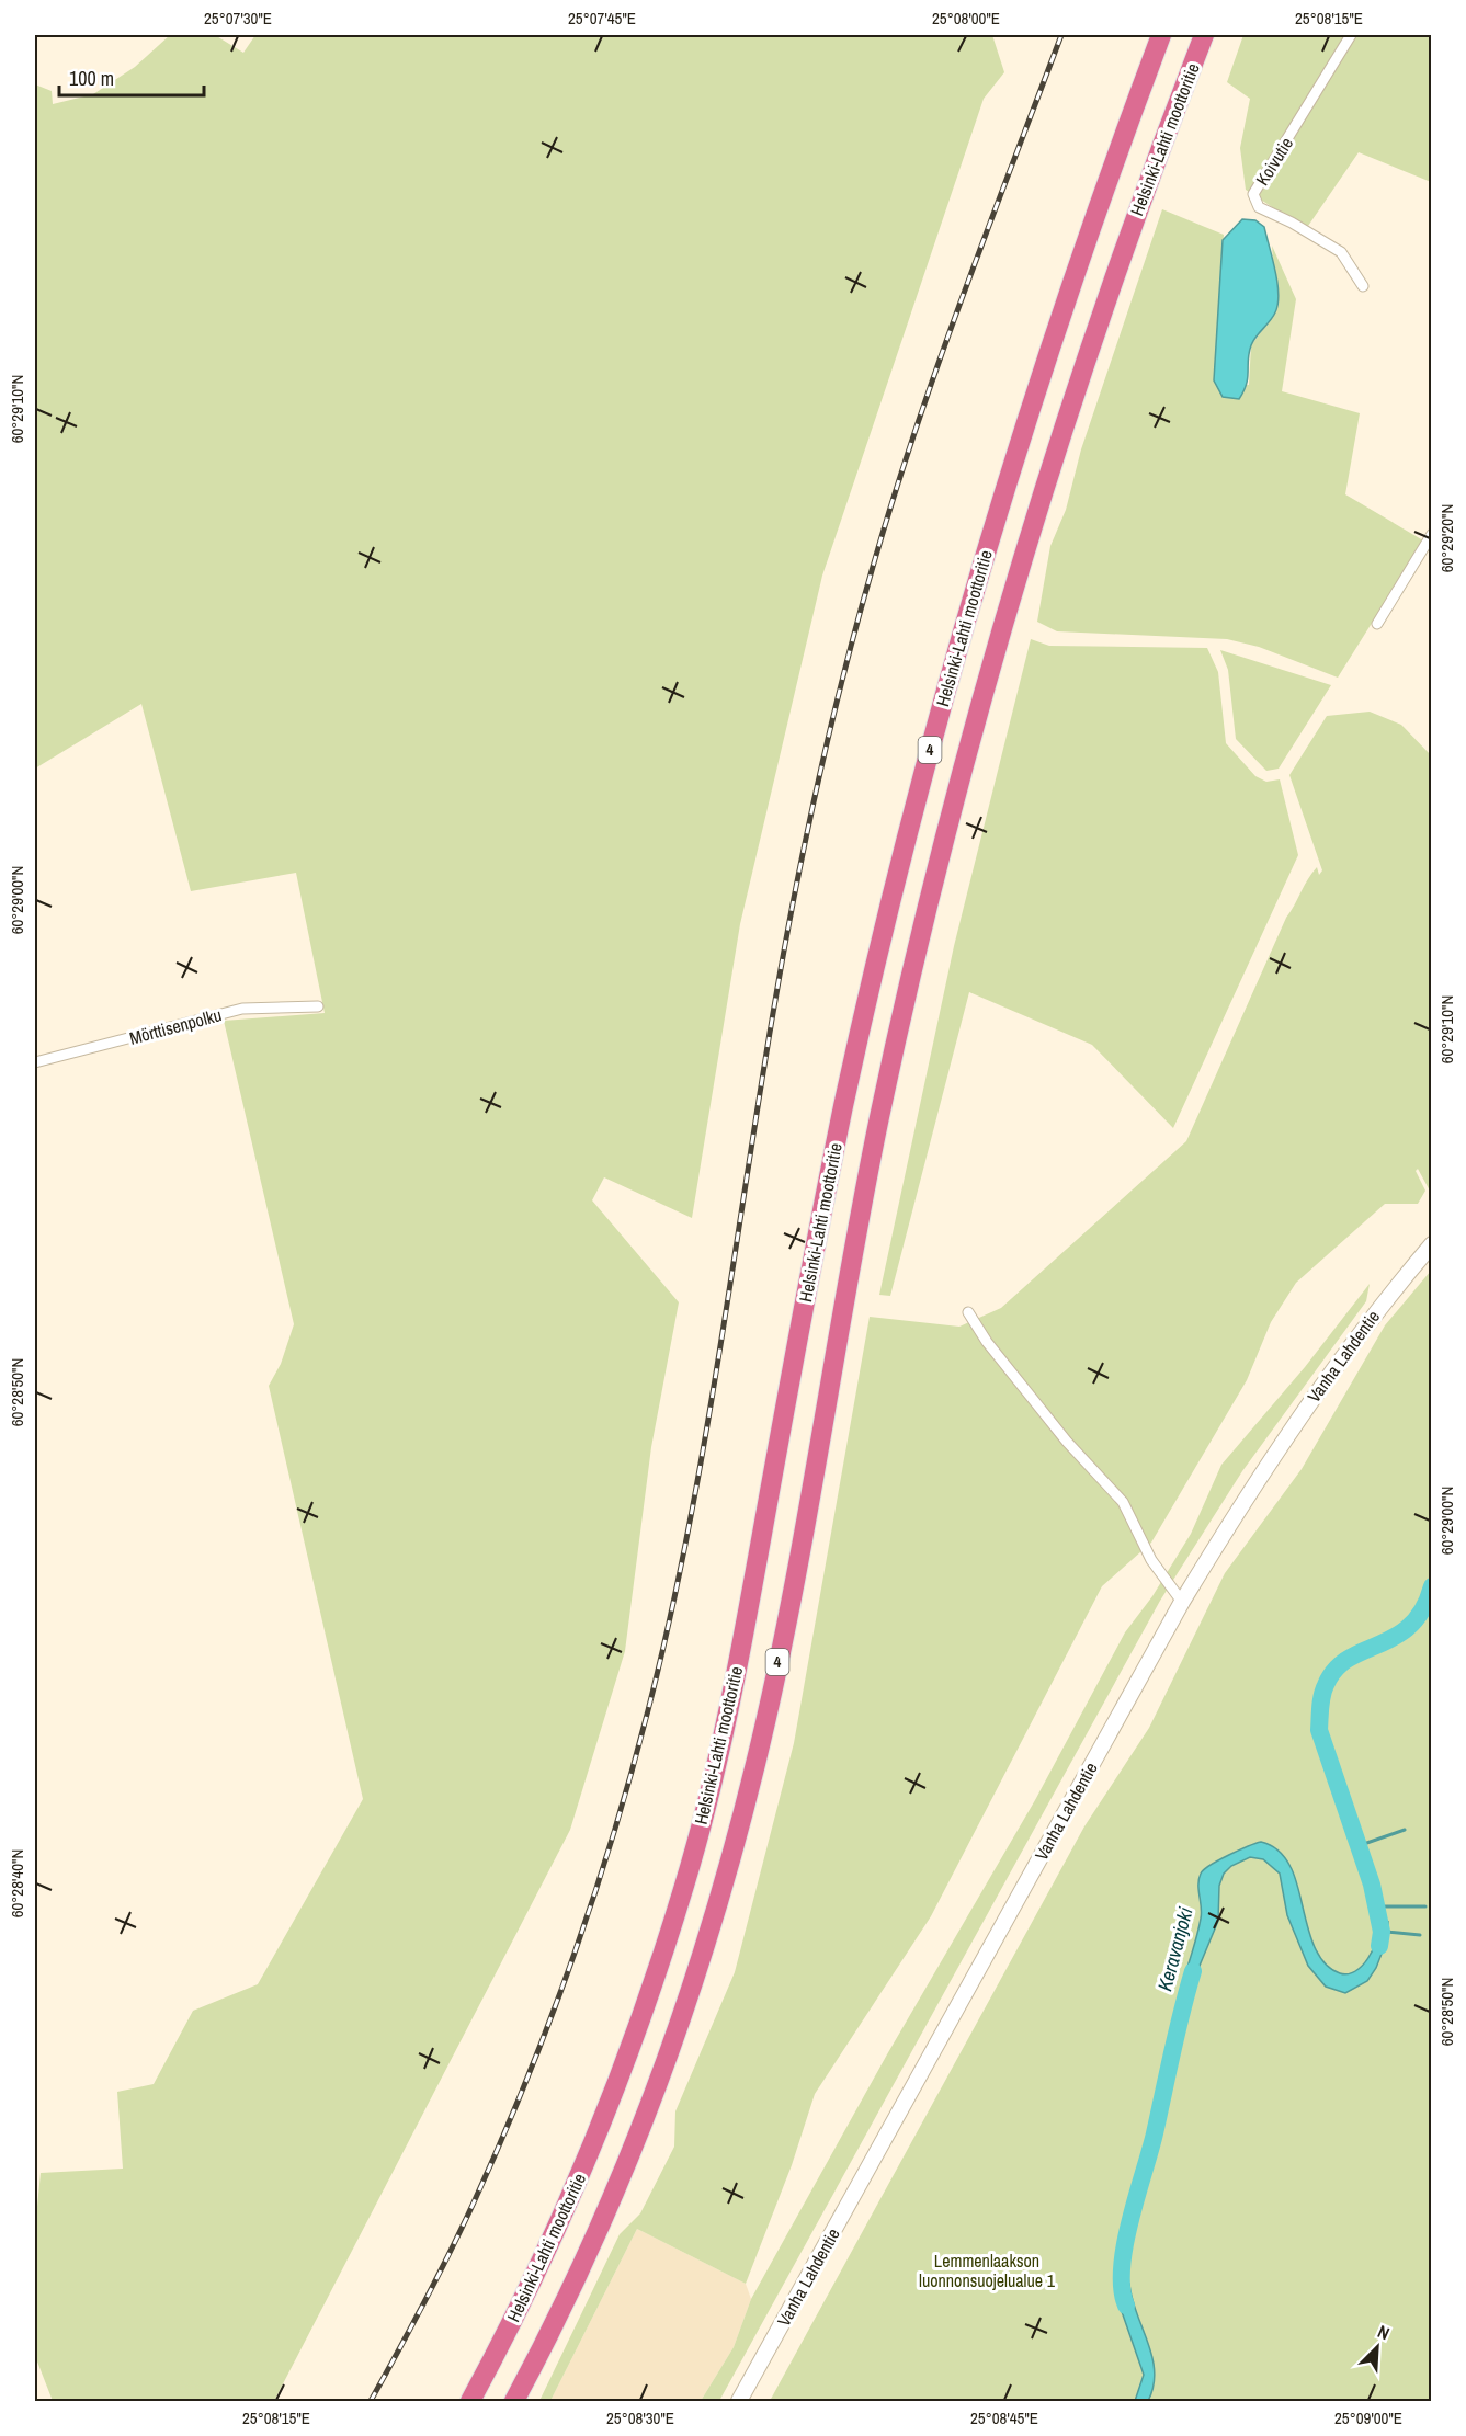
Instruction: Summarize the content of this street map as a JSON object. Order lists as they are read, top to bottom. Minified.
{"streets":{"highway":["Helsinki-Lahti moottoritie","4"],"main road":["Vanha Lahdentie"],"street":["Koivutie","Mörttisenpolku"]},"water":["Keravanjoki"],"parks":["Lemmenlaakson luonnonsuojelualue 1"],"scale_bar":"100 m","north":"top right","coordinates":["25°07'30\"E","25°07'45\"E","25°08'00\"E","25°08'15\"E","60°29'10\"N","60°29'20\"N","60°29'00\"N","60°28'50\"N","60°28'40\"N","25°08'30\"E","25°08'45\"E","25°09'00\"E"]}
